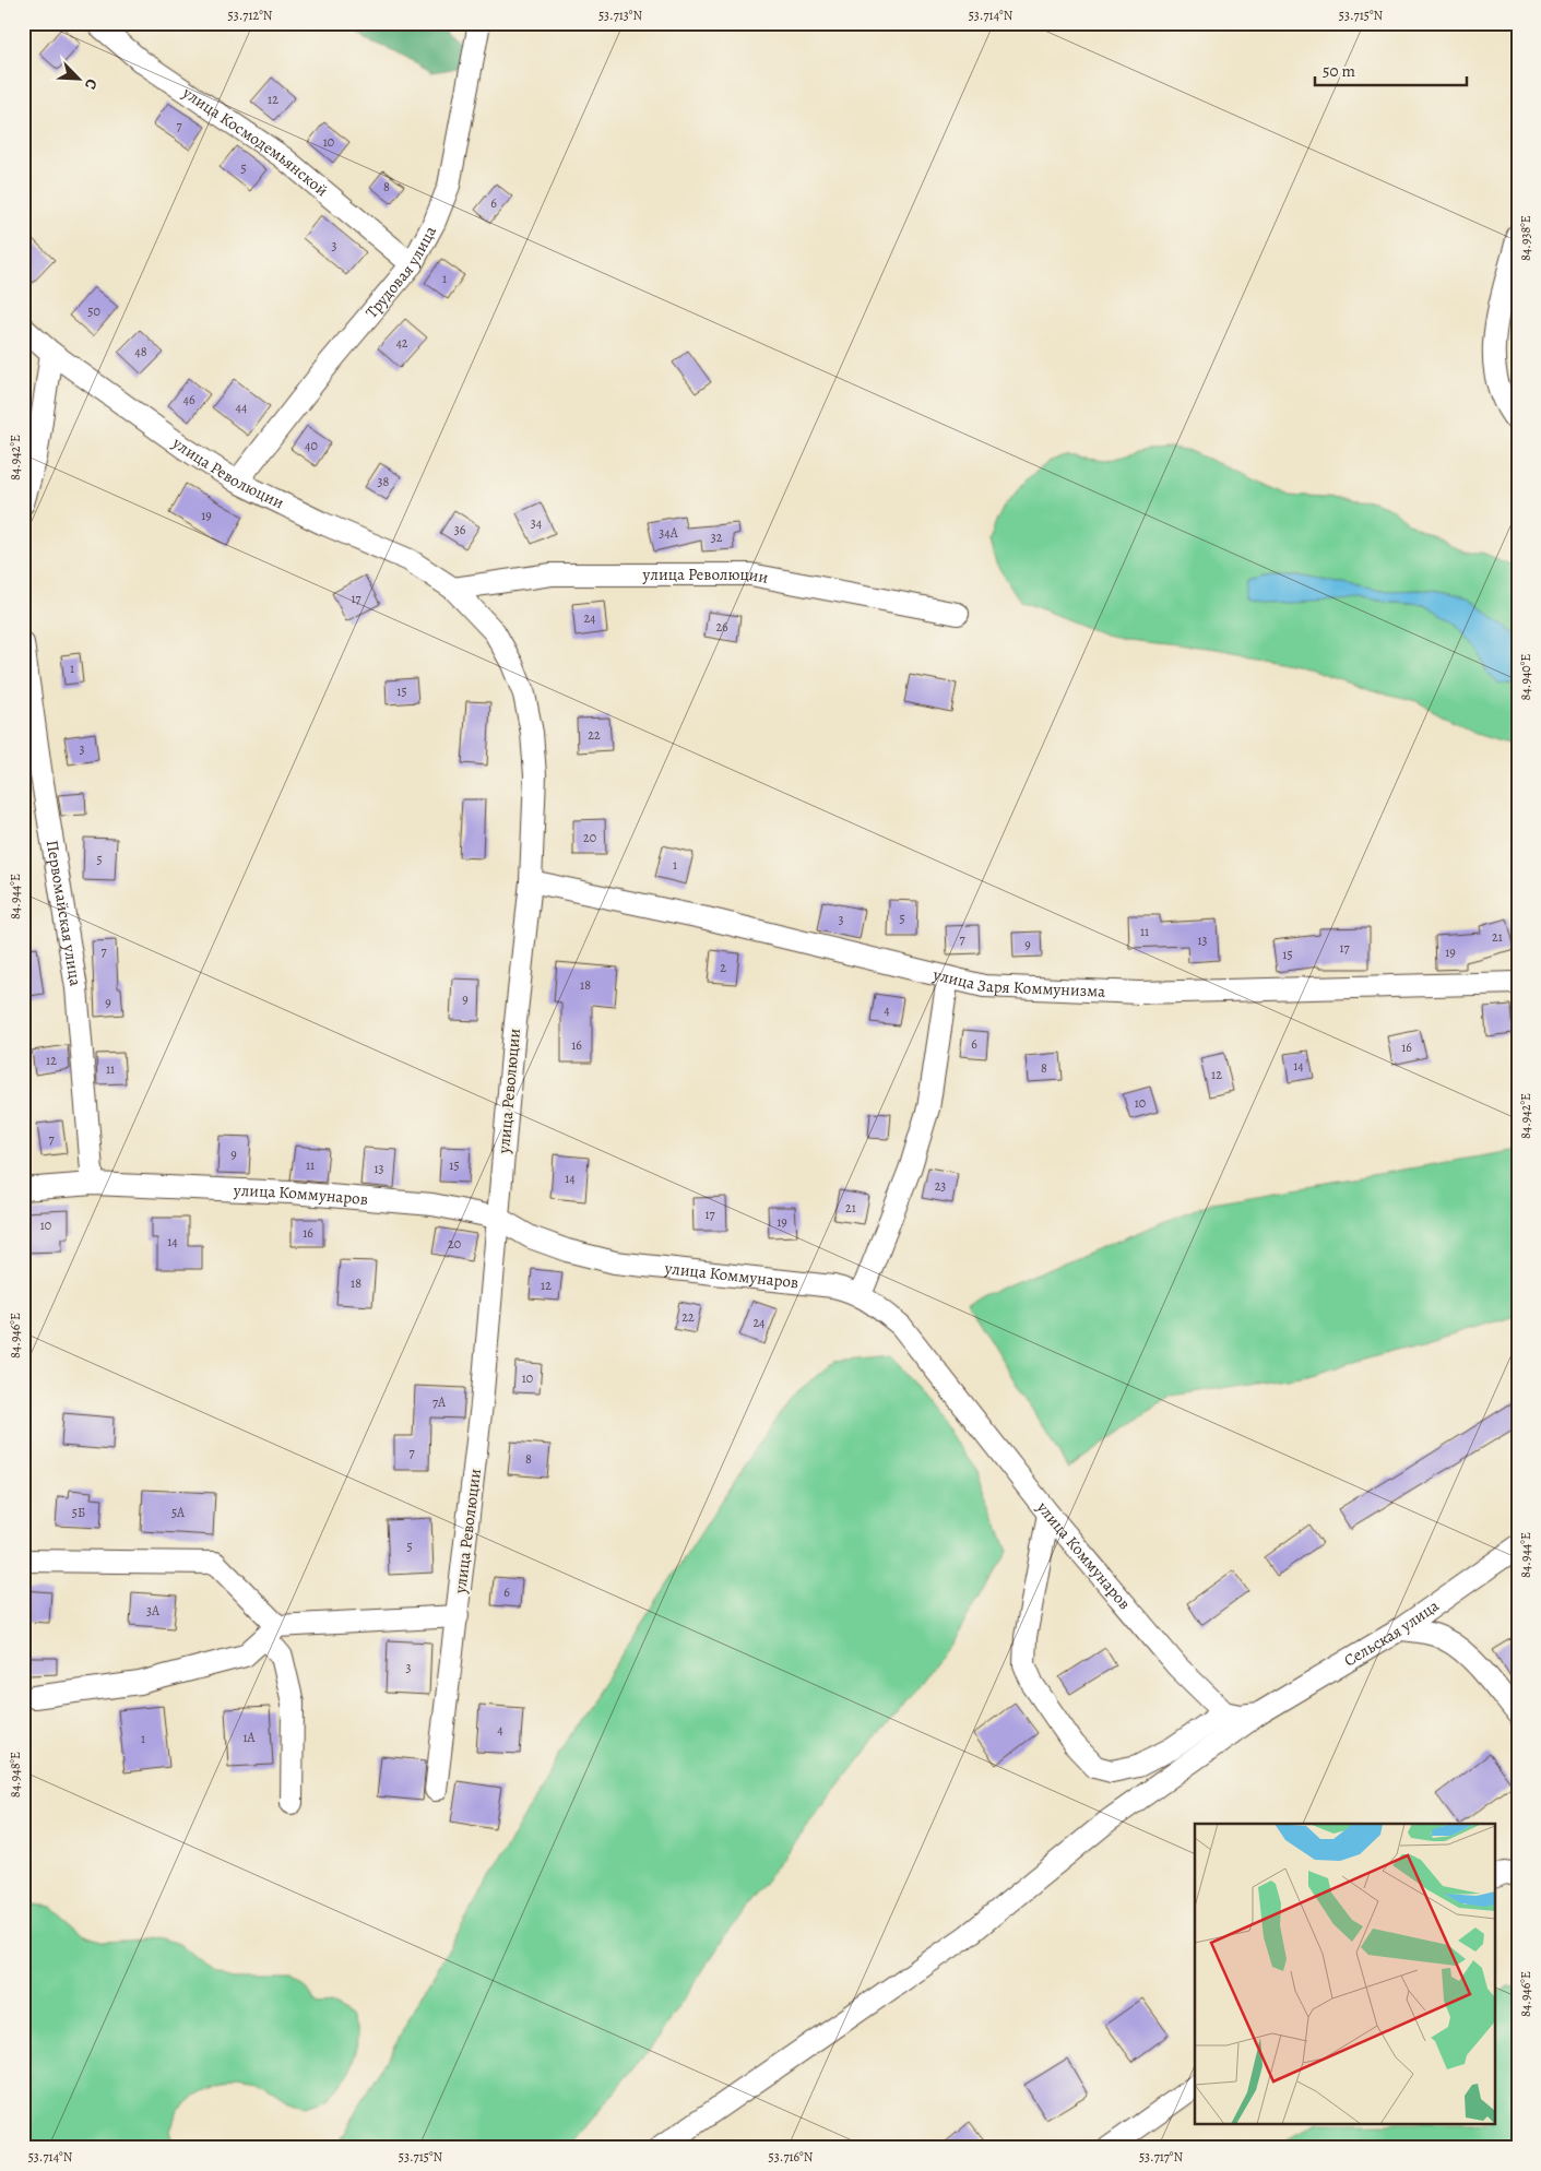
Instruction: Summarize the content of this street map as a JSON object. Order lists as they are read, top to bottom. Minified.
{"streets":{"street":["улица Космодемьянской","Трудовая улица","улица Революции","Первомайская улица","улица Заря Коммунизма","улица Коммунаров","Сельская улица"]},"crossings":[["улица Космодемьянской","Трудовая улица"],["Трудовая улица","улица Революции"],["улица Революции","улица Заря Коммунизма"],["улица Революции","улица Коммунаров"],["Первомайская улица","улица Коммунаров"]],"house_numbers":["12","7","10","5","8","6","3","1","50","42","48","46","44","40","38","19","34","36","34А","32","17","24","26","1","15","22","3","20","5","1","5","3","11","21","7","13","9","17","7","19","15","2","18","9","9","4","6","16","16","12","14","8","11","12","10","7","9","11","15","13","14","23","21","17","19","10","16","14","20","18","12","22","24","10","7А","7","8","5Б","5А","5","6","3А","3","4","1А","1"],"scale_bar":"50 m","north":"bottom right","coordinates":["53.712°N","53.713°N","53.714°N","53.715°N","84.938°E","84.942°E","84.940°E","84.944°E","84.946°E","84.948°E","53.716°N","53.717°N"]}
